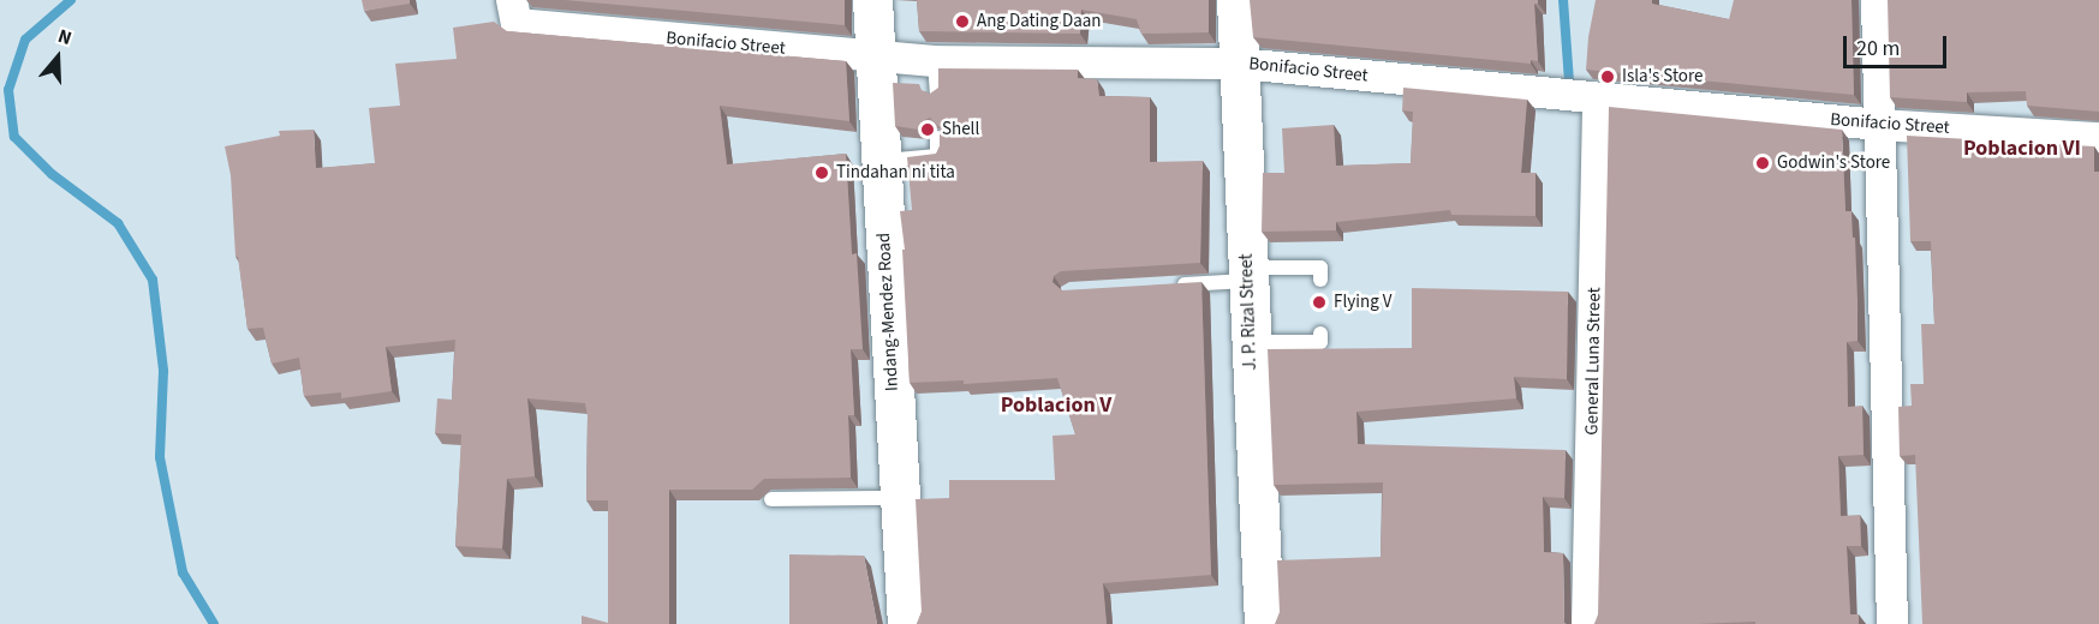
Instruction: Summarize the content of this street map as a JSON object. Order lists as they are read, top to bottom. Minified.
{"streets":{"main road":["Indang-Mendez Road","J. P. Rizal Street"],"street":["Bonifacio Street","General Luna Street"]},"crossings":[["Bonifacio Street","Indang-Mendez Road"],["Bonifacio Street","J. P. Rizal Street"],["Bonifacio Street","General Luna Street"]],"districts":["Poblacion VI","Poblacion V"],"places":["Ang Dating Daan","Isla's Store","Shell","Godwin's Store","Tindahan ni tita","Flying V"],"scale_bar":"20 m","north":"top"}
